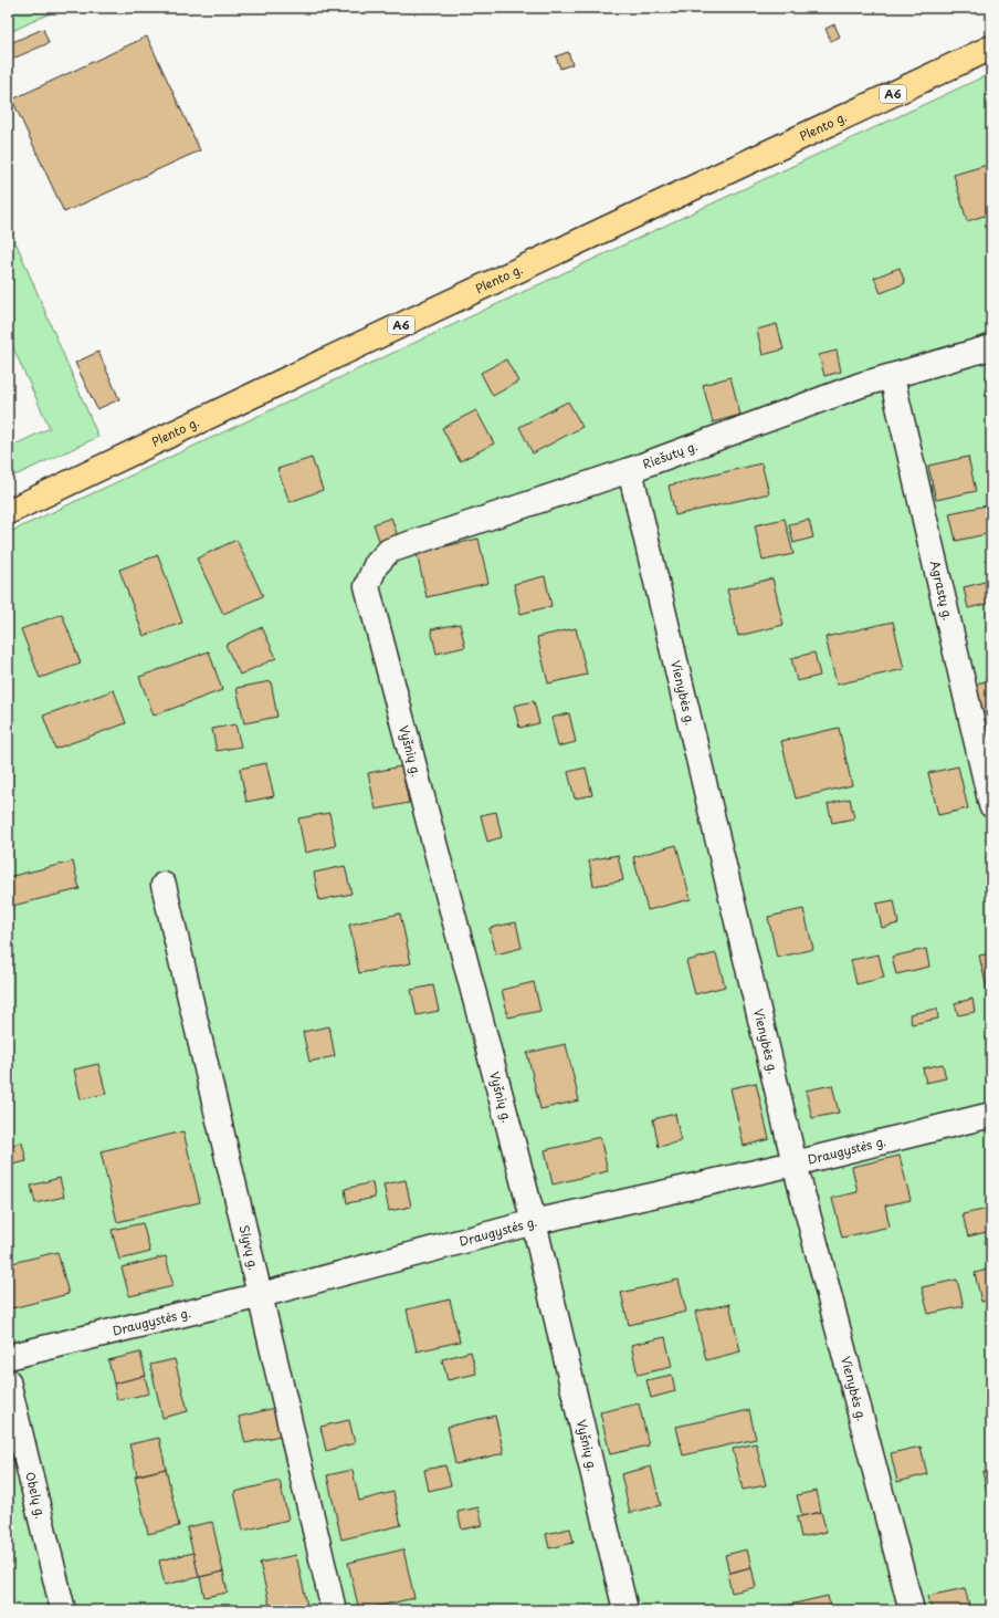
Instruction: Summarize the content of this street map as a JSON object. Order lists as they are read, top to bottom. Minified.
{"streets":{"highway":["A6","Plento g."],"street":["Riešutų g.","Agrastų g.","Vienybės g.","Vyšnių g.","Draugystės g.","Slyvų g.","Obelų g."]},"crossings":[["Riešutų g.","Agrastų g."],["Riešutų g.","Vienybės g."],["Riešutų g.","Vyšnių g."],["Vienybės g.","Draugystės g."],["Vyšnių g.","Draugystės g."],["Draugystės g.","Slyvų g."]]}
